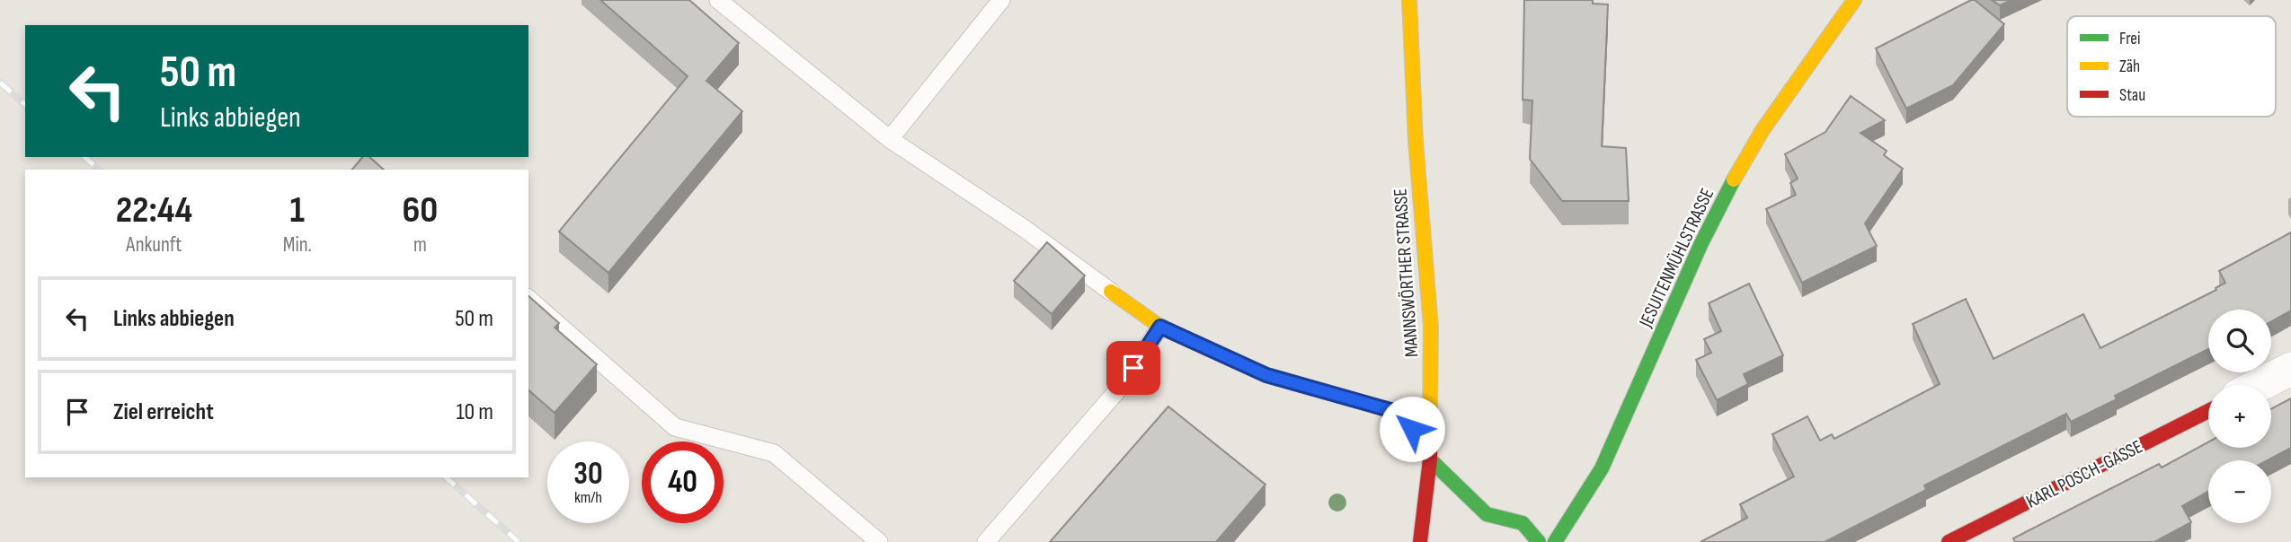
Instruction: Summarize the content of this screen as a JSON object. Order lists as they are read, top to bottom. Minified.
{"streets":{"street":["JESUITENMÜHLSTRASSE","MANNSWÖRTHER STRASSE","KARL POSCH-GASSE"]},"legend":["Frei","Zäh","Stau"],"page":{"turn":["50 m","Links abbiegen"],"eta":["22:44","Ankunft","1","Min.","60","m"],"list":[{"name":"Links abbiegen","value":"50 m"},{"name":"Ziel erreicht","value":"10 m"}],"map_buttons":["+","−"],"speed":"30 km/h","limit":"40"}}
